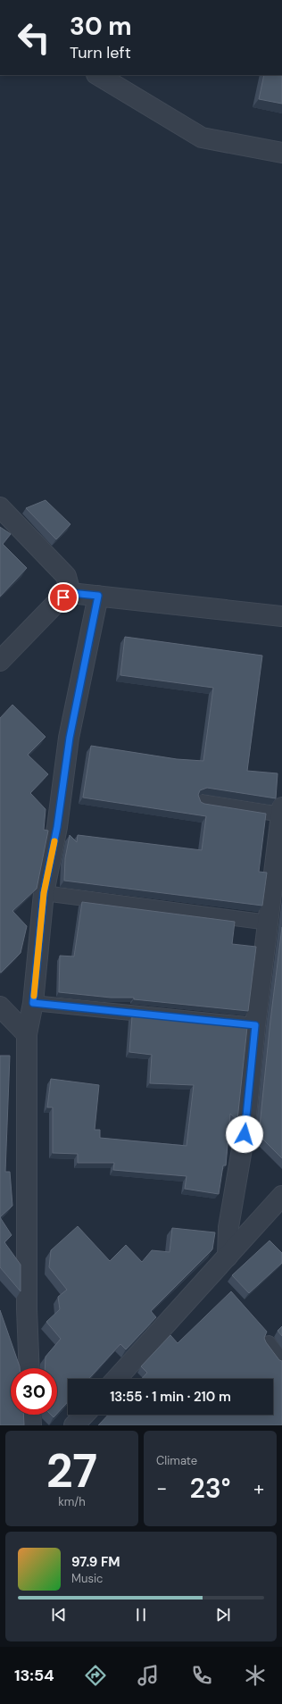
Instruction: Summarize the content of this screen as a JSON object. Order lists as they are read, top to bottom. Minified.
{"page":{"turn":["30 m","Turn left"],"limit":"30","trip":"13:55 · 1 min · 210 m","tile":[["27","km/h"],"Climate"],"heat":["−","23°","+"],"song":["97.9 FM","Music"],"tabs":"13:54"}}
